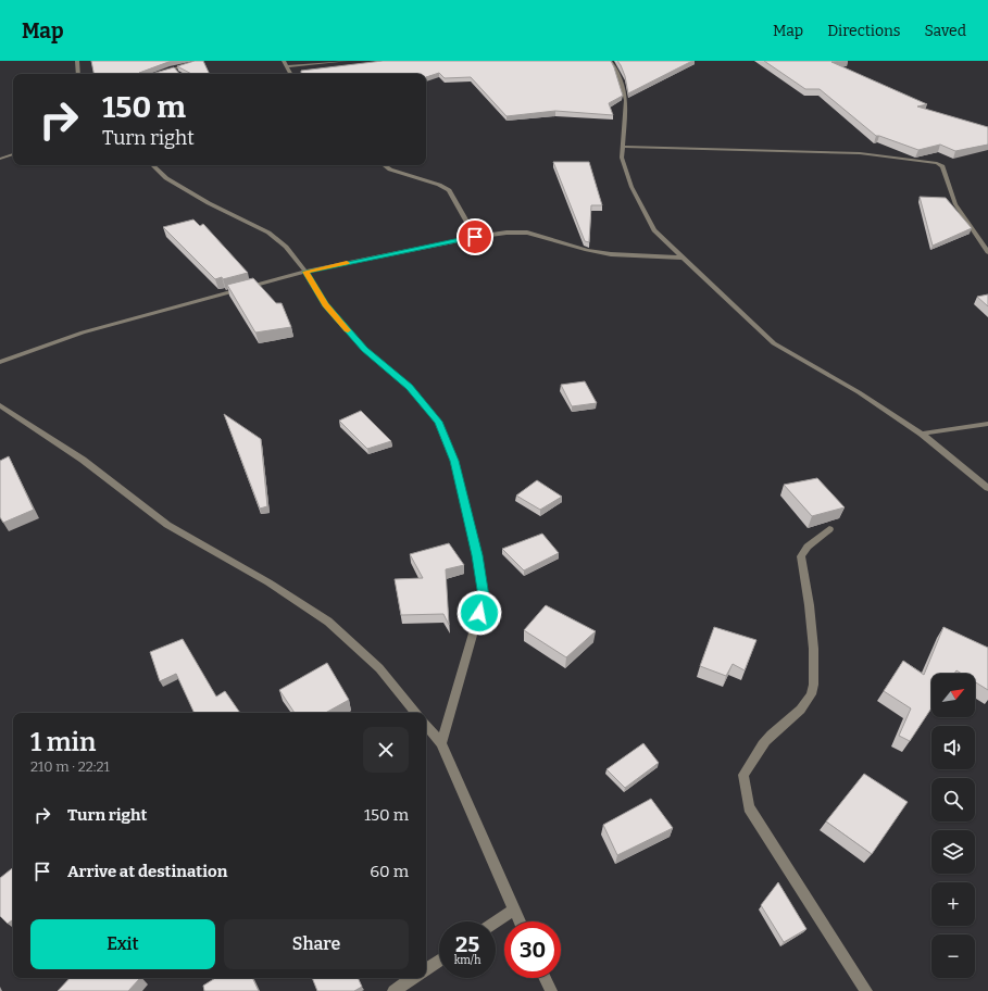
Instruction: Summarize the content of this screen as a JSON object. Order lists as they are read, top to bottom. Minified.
{"north":"top right","page":{"header":"Map","nav":["Map","Directions","Saved"],"turn":["150 m","Turn right"],"map_buttons":["+","−"],"heading":["1 min","210 m · 22:21"],"list":[{"name":"Turn right","value":"150 m"},{"name":"Arrive at destination","value":"60 m"}],"buttons":["Exit","Share"],"speed":"25 km/h","limit":"30"}}
